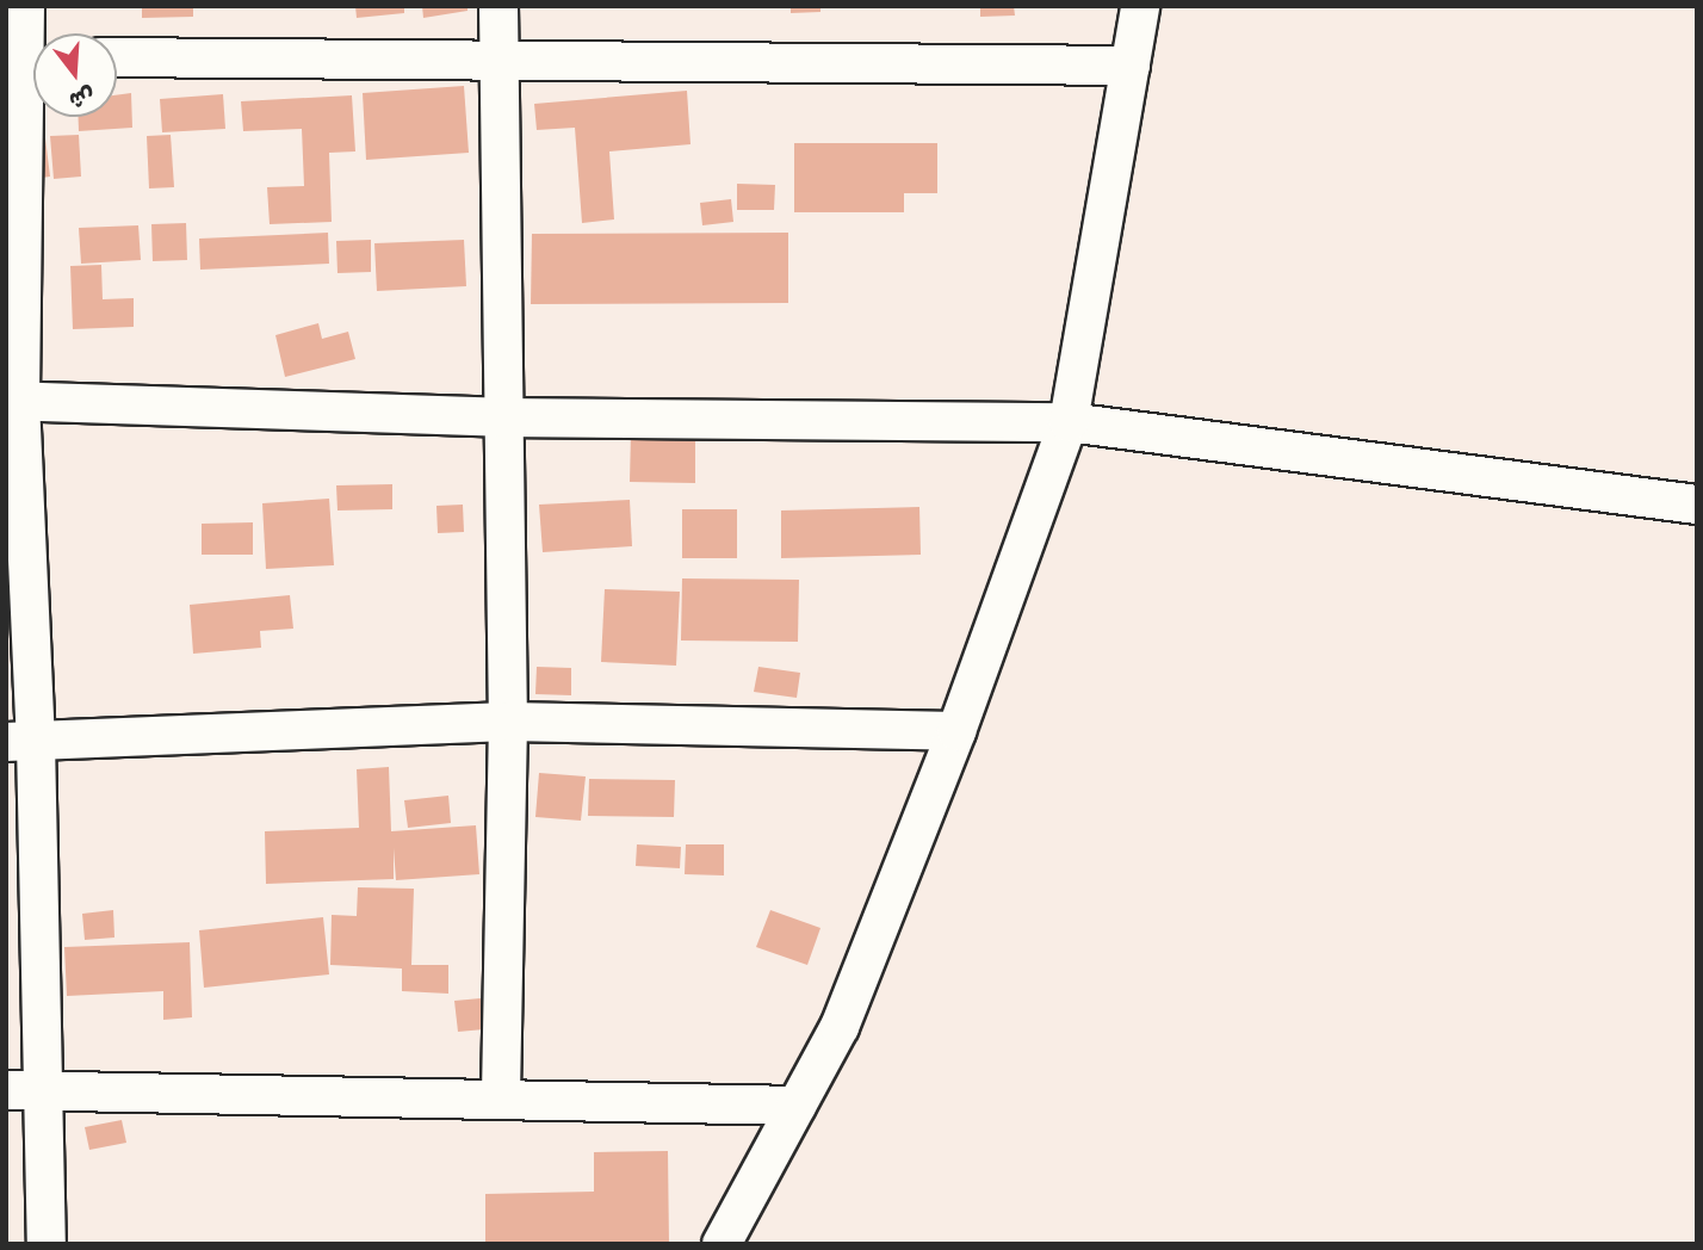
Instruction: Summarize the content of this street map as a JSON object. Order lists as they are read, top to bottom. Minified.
{"north":"bottom"}
